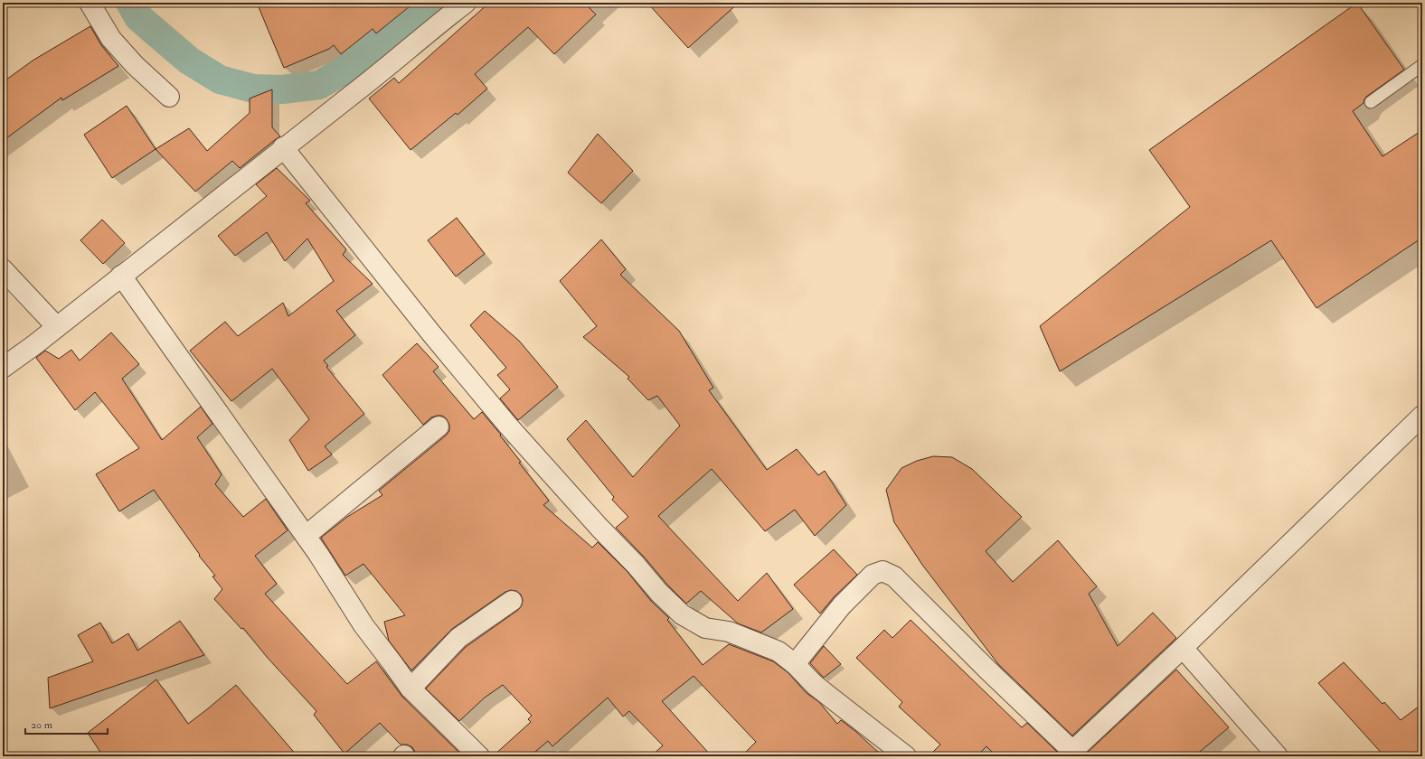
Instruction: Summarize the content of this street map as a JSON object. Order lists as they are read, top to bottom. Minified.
{"scale_bar":"20 m"}
